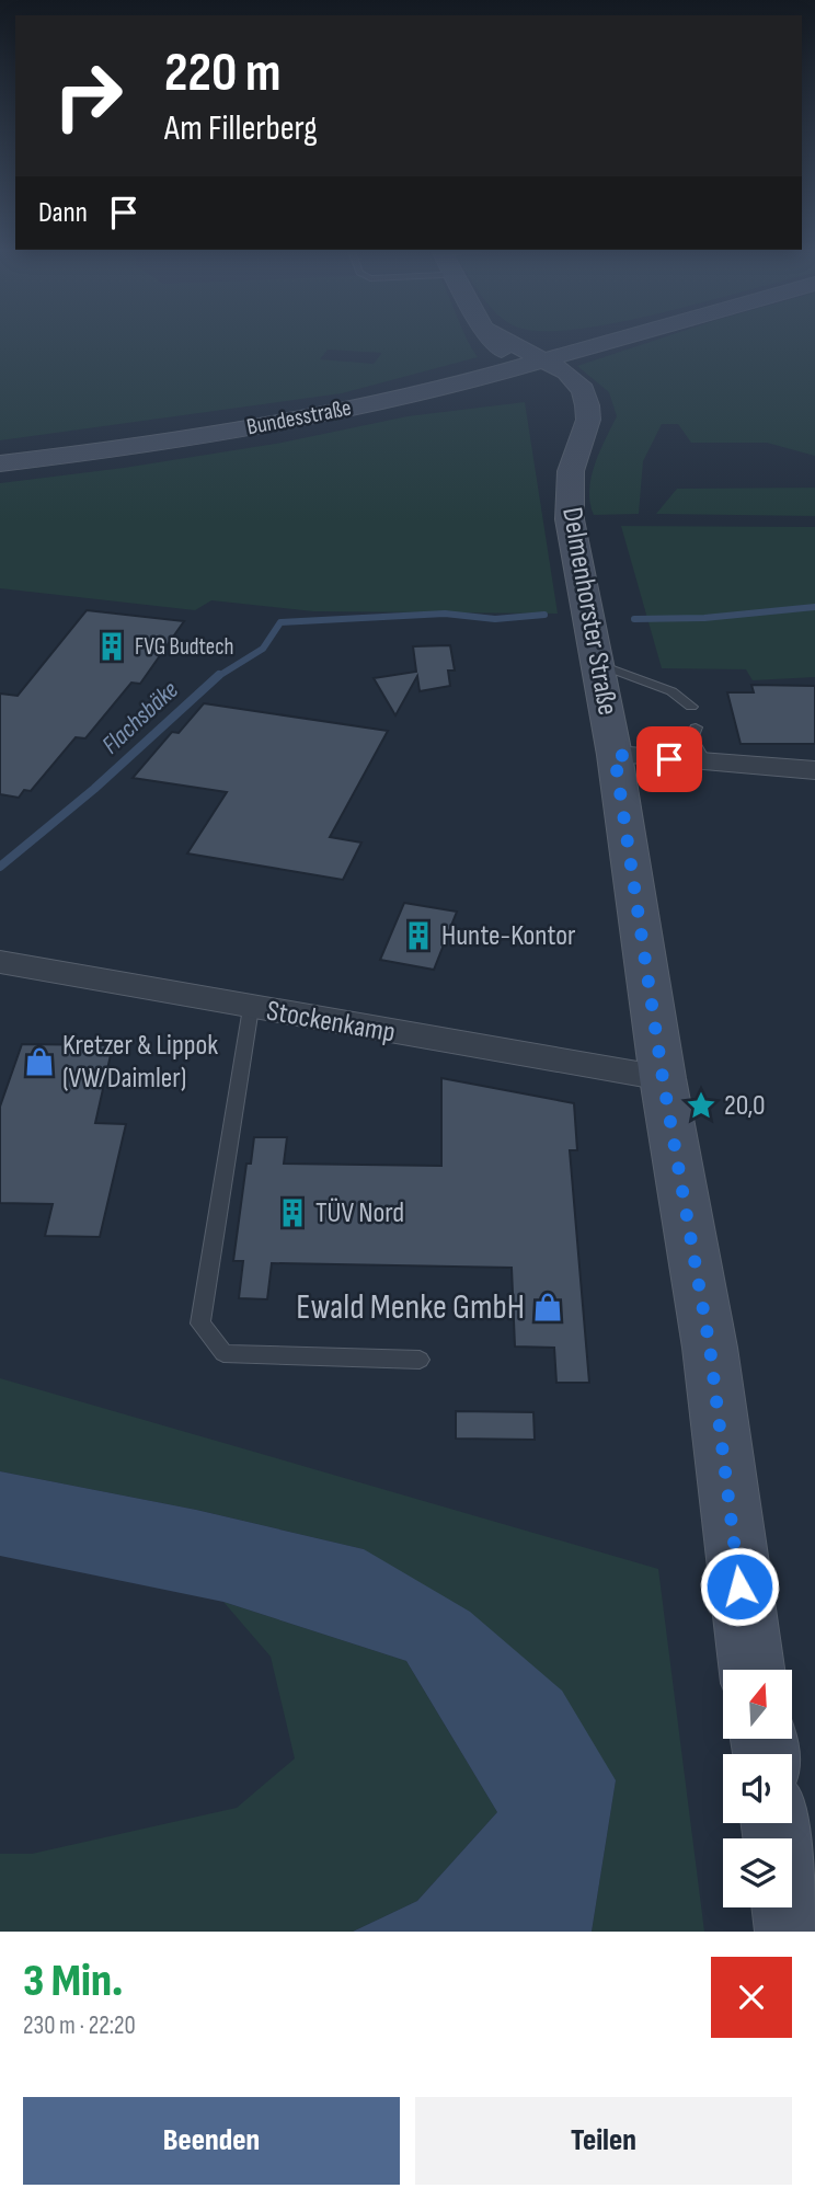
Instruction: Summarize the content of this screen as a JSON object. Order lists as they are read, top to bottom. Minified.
{"streets":{"main road":["Bundesstraße","Delmenhorster Straße"],"street":["Stockenkamp"]},"crossings":[["Delmenhorster Straße","Stockenkamp"]],"water":["Flachsbäke"],"places":{"building":["FVG Budtech","Hunte-Kontor","TÜV Nord"],"shop":["Kretzer & Lippok (VW/Daimler)","Ewald Menke GmbH"],"place":["20,0"]},"north":"top","page":{"turn":["220 m","Am Fillerberg"],"then":"Dann","heading":["3 Min.","230 m · 22:20"],"buttons":["Beenden","Teilen"]}}
